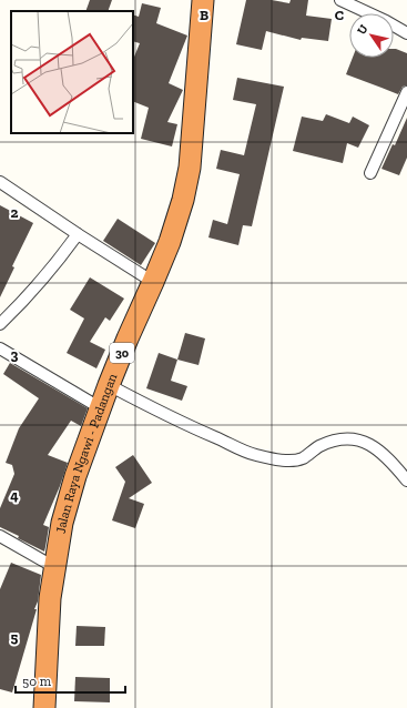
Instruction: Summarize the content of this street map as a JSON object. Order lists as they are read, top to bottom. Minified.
{"streets":{"highway":["30","Jalan Raya Ngawi - Padangan"]},"scale_bar":"50 m","north":"top left","grid":{"columns":["B","C"],"rows":["2","3","4","5"]}}
